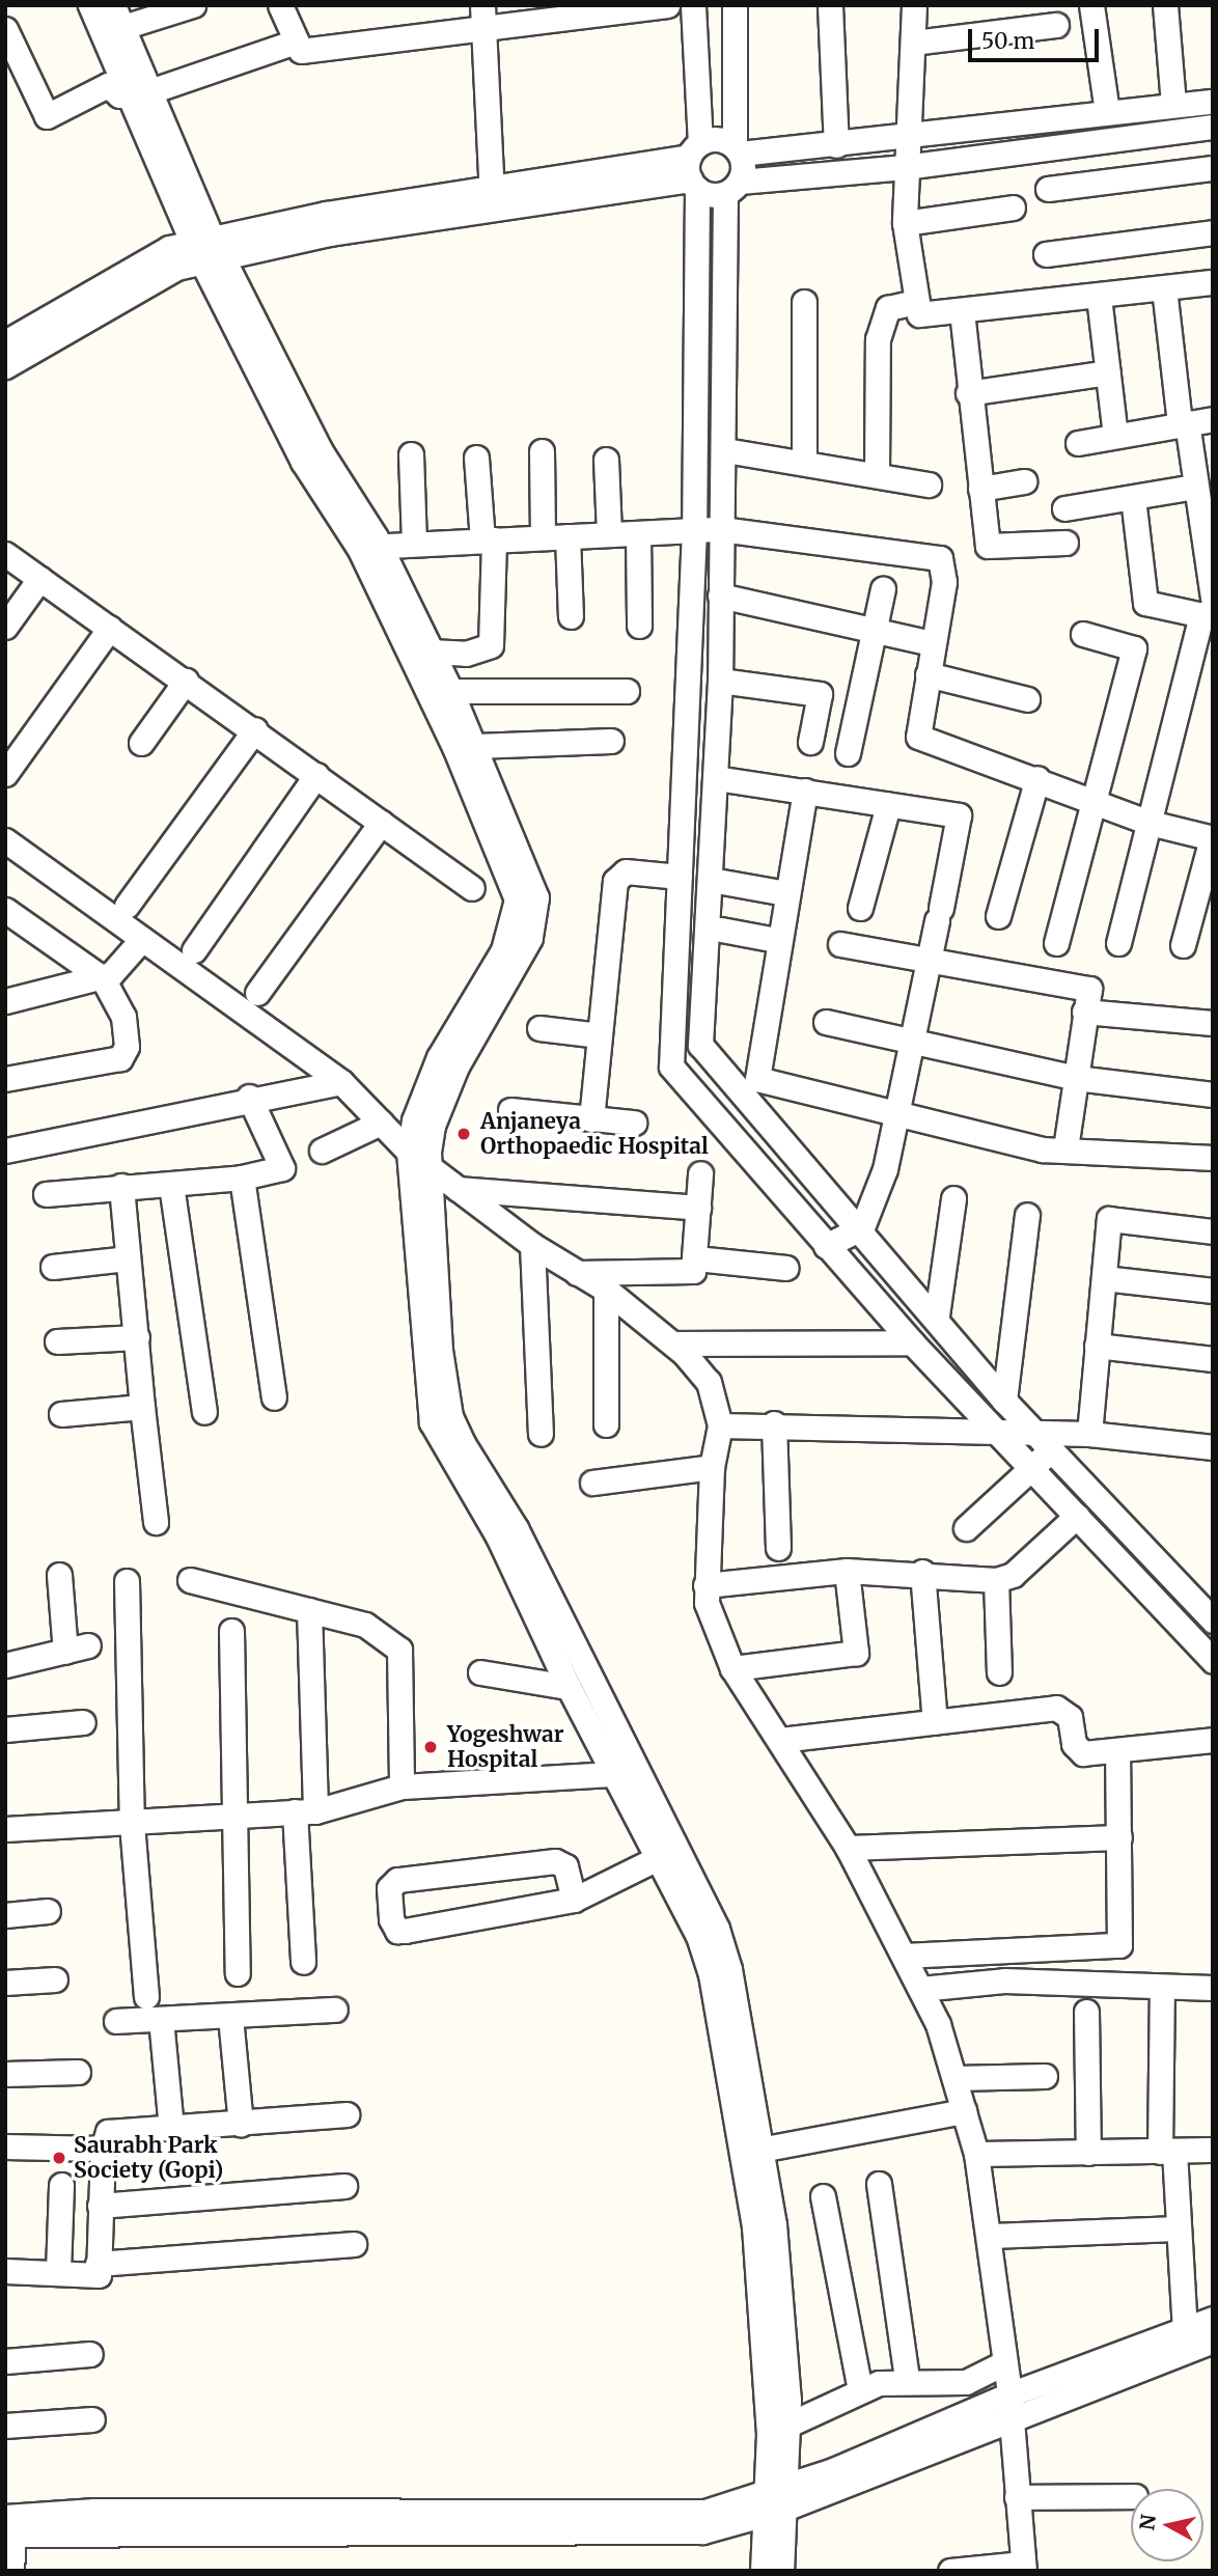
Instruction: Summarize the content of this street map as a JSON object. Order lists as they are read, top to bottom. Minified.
{"places":["Anjaneya Orthopaedic Hospital","Yogeshwar Hospital","Saurabh Park Society (Gopi)"],"scale_bar":"50 m","north":"left"}
